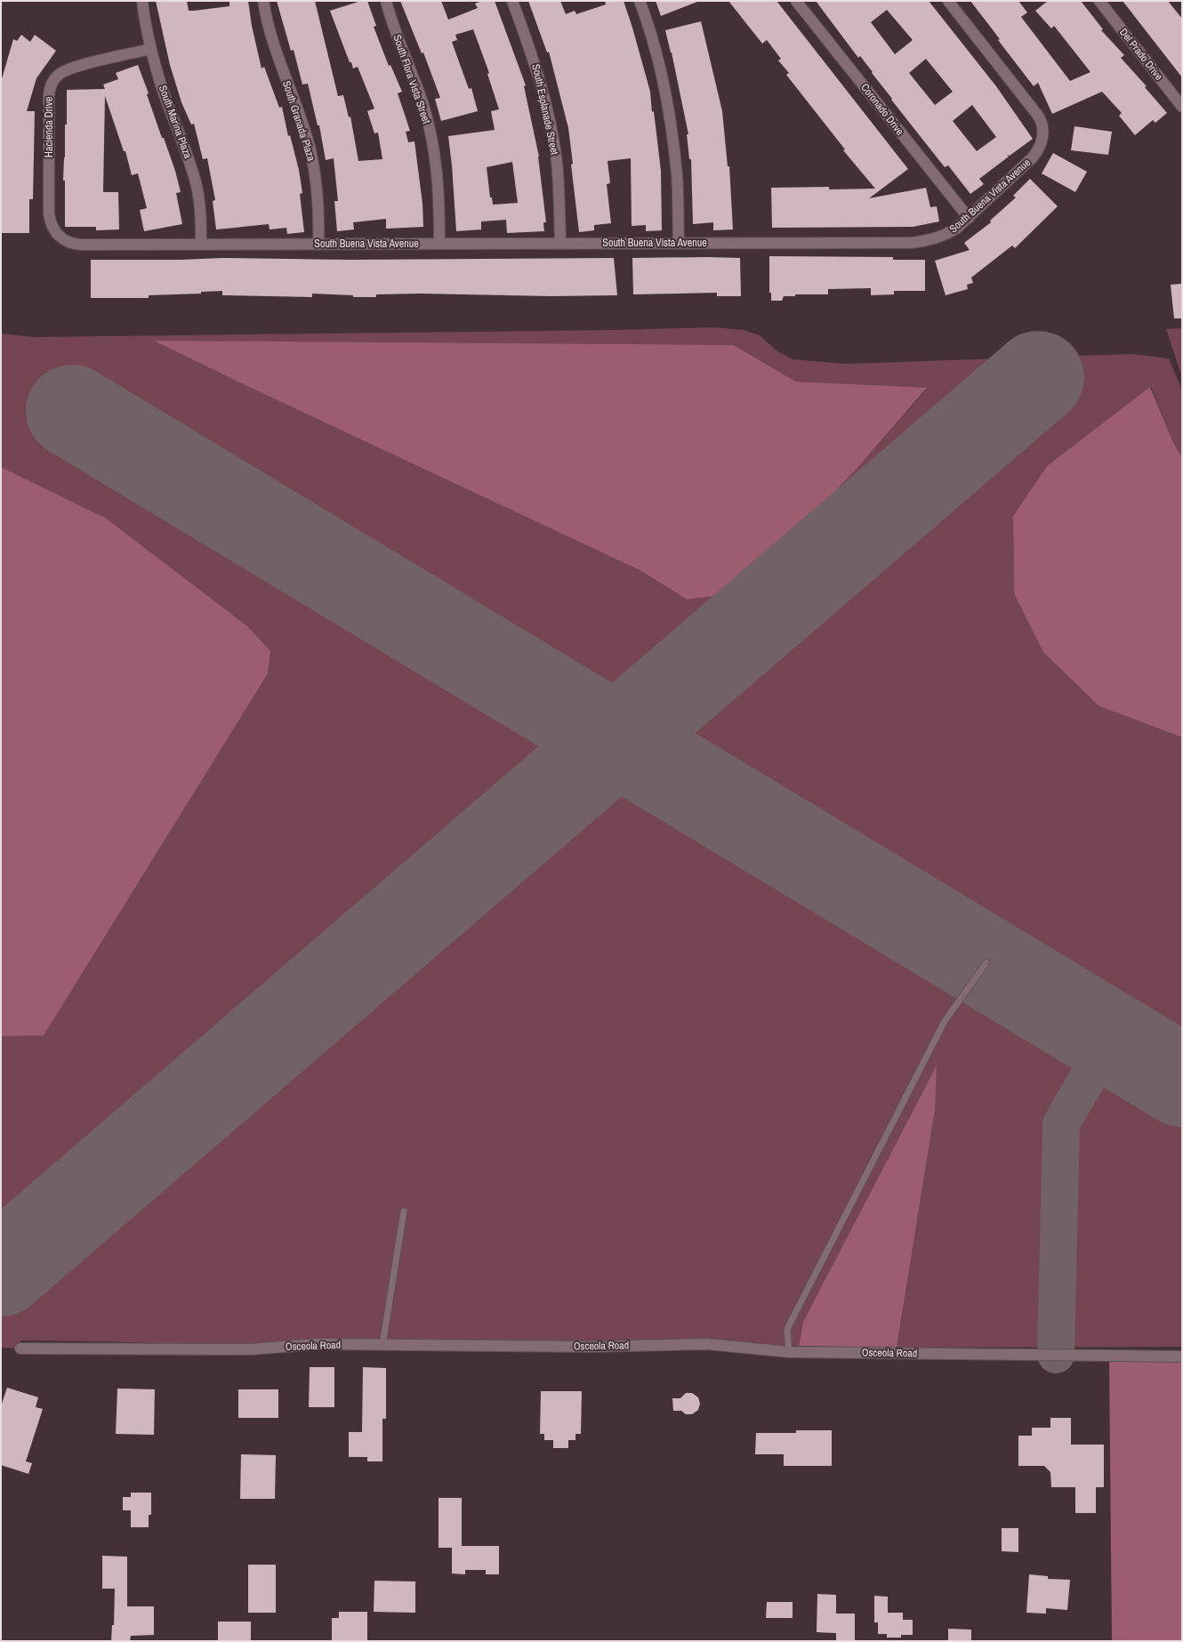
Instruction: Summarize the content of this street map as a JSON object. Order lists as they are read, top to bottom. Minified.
{"streets":{"street":["Del Prado Drive","South Flora Vista Street","South Esplanade Street","Coronado Drive","South Granada Plaza","South Marina Plaza","Hacienda Drive","South Buena Vista Avenue","Osceola Road"]},"crossings":[["South Flora Vista Street","South Buena Vista Avenue"],["South Esplanade Street","South Buena Vista Avenue"],["Coronado Drive","South Buena Vista Avenue"],["South Granada Plaza","South Buena Vista Avenue"],["South Marina Plaza","Hacienda Drive"],["South Marina Plaza","South Buena Vista Avenue"],["Hacienda Drive","South Buena Vista Avenue"]]}
